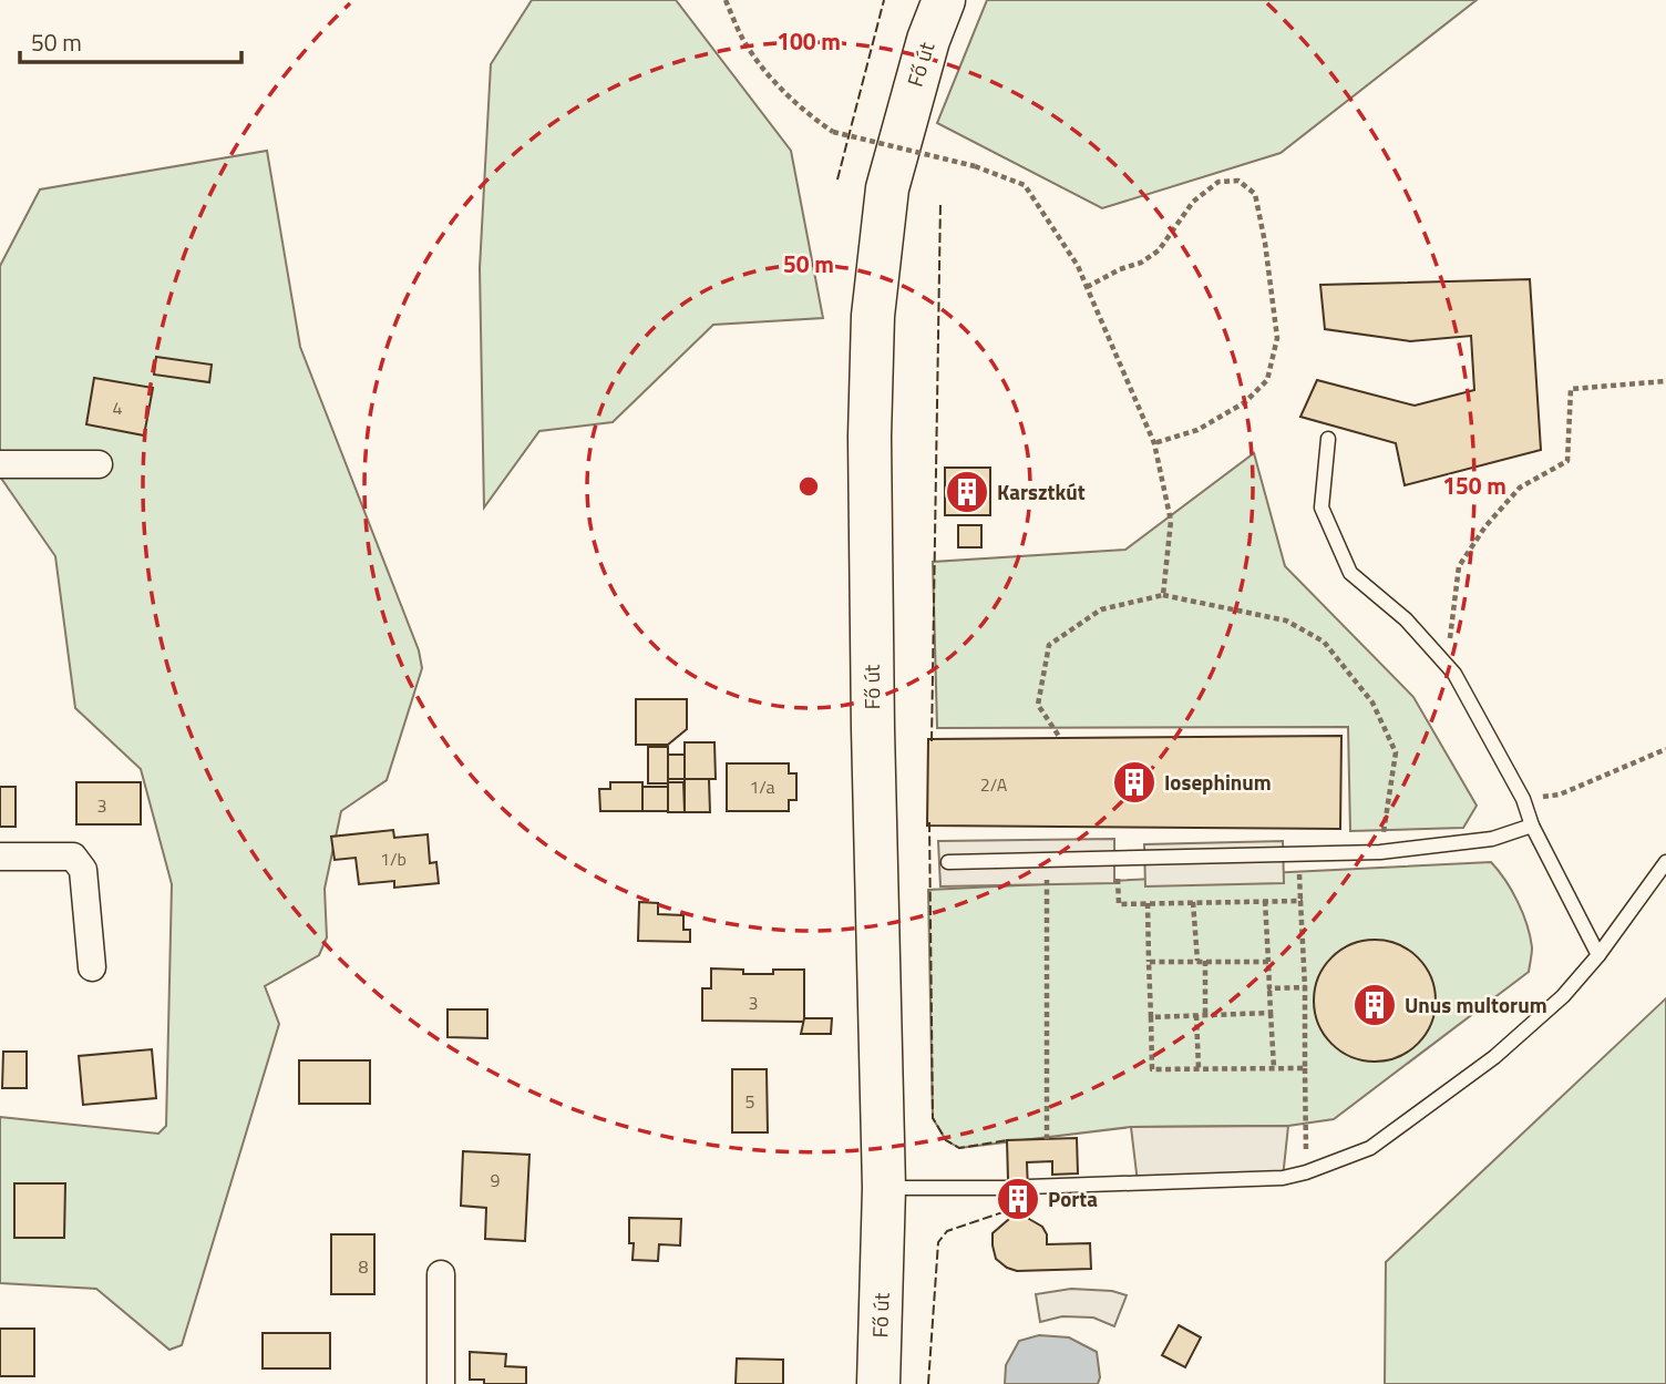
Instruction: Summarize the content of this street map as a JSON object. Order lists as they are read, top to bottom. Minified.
{"streets":{"main road":["Fő út"]},"places":{"building":["Karsztkút","Iosephinum","Unus multorum","Porta"]},"house_numbers":["4","2/A","1/a","3","1/b","3","5","9","8"],"scale_bar":"50 m","rings":["100 m","50 m","150 m"]}
